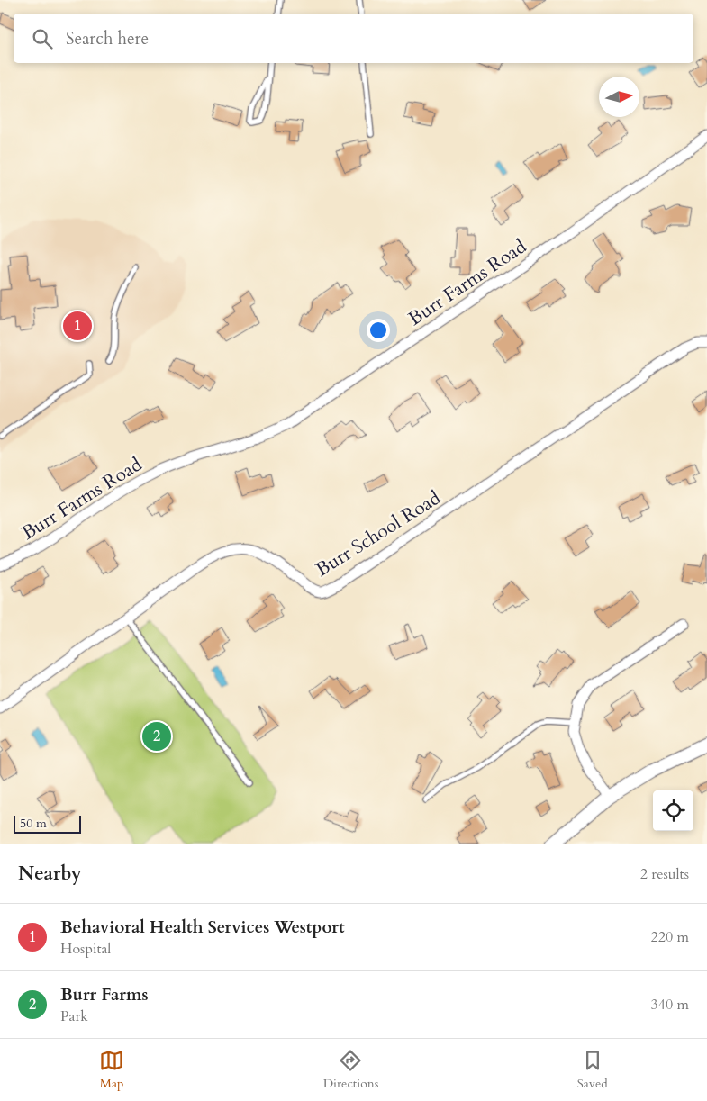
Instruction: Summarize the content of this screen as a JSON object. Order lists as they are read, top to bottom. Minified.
{"streets":{"street":["Burr Farms Road","Burr School Road"]},"scale_bar":"50 m","north":"right","page":{"search":"Search here","pins":["1","2"],"scale":"50 m","heading":["Nearby","2 results"],"list":[{"mark":"1","name":"Behavioral Health Services Westport","note":"Hospital","value":"220 m"},{"mark":"2","name":"Burr Farms","note":"Park","value":"340 m"}],"nav":["Map","Directions","Saved"]}}
